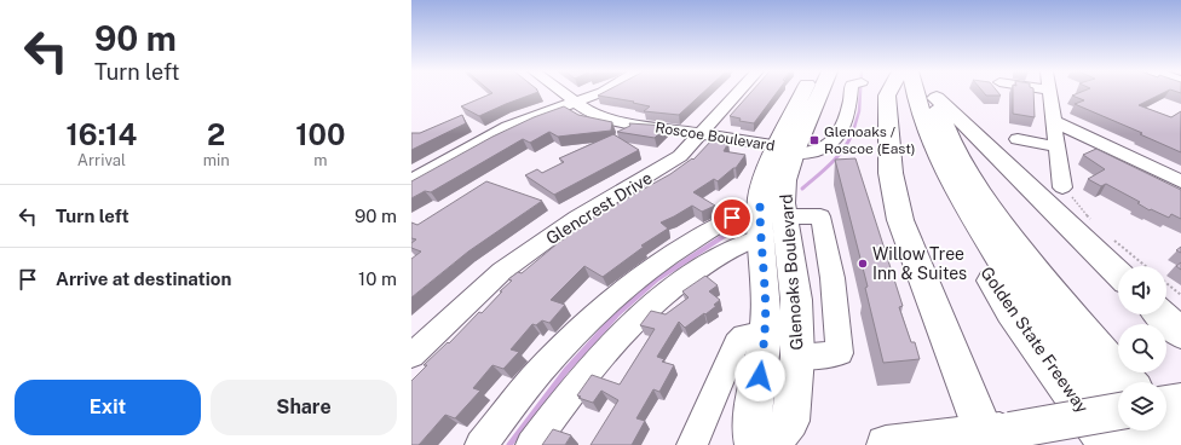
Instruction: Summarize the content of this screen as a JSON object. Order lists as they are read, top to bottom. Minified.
{"streets":{"highway":["Golden State Freeway"],"main road":["Glenoaks Boulevard"],"street":["Roscoe Boulevard","Glencrest Drive"]},"crossings":[["Roscoe Boulevard","Glencrest Drive"],["Roscoe Boulevard","Glenoaks Boulevard"]],"places":{"transit":["Glenoaks / Roscoe (East)"],"other":["Willow Tree Inn & Suites"]},"page":{"turn":["90 m","Turn left"],"eta":["16:14","Arrival","2","min","100","m"],"list":[{"name":"Turn left","value":"90 m"},{"name":"Arrive at destination","value":"10 m"}],"buttons":["Exit","Share"]}}
